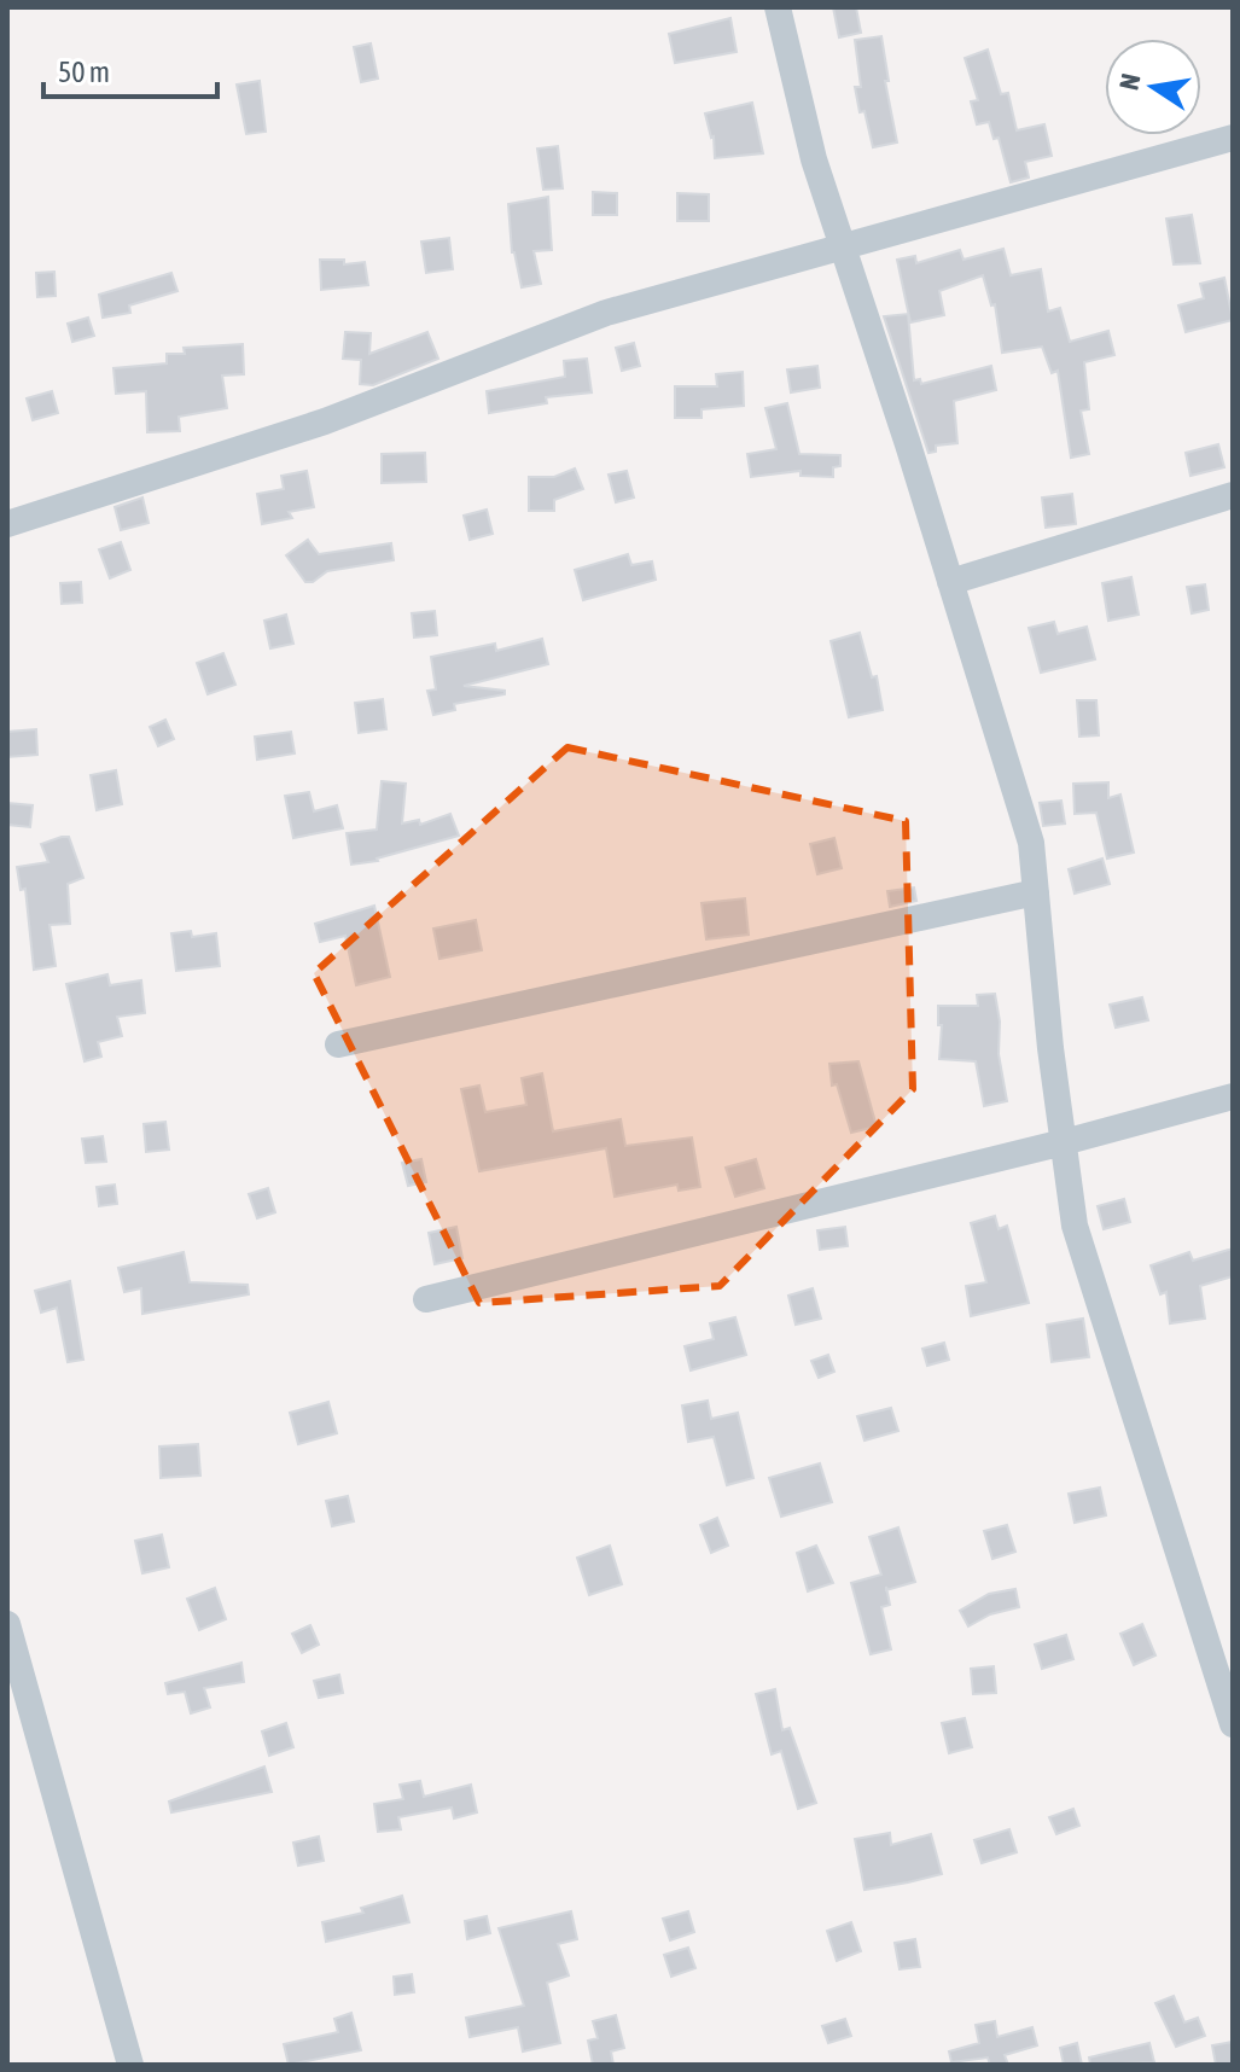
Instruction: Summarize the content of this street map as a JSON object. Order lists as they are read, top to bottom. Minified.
{"scale_bar":"50 m","north":"left"}
